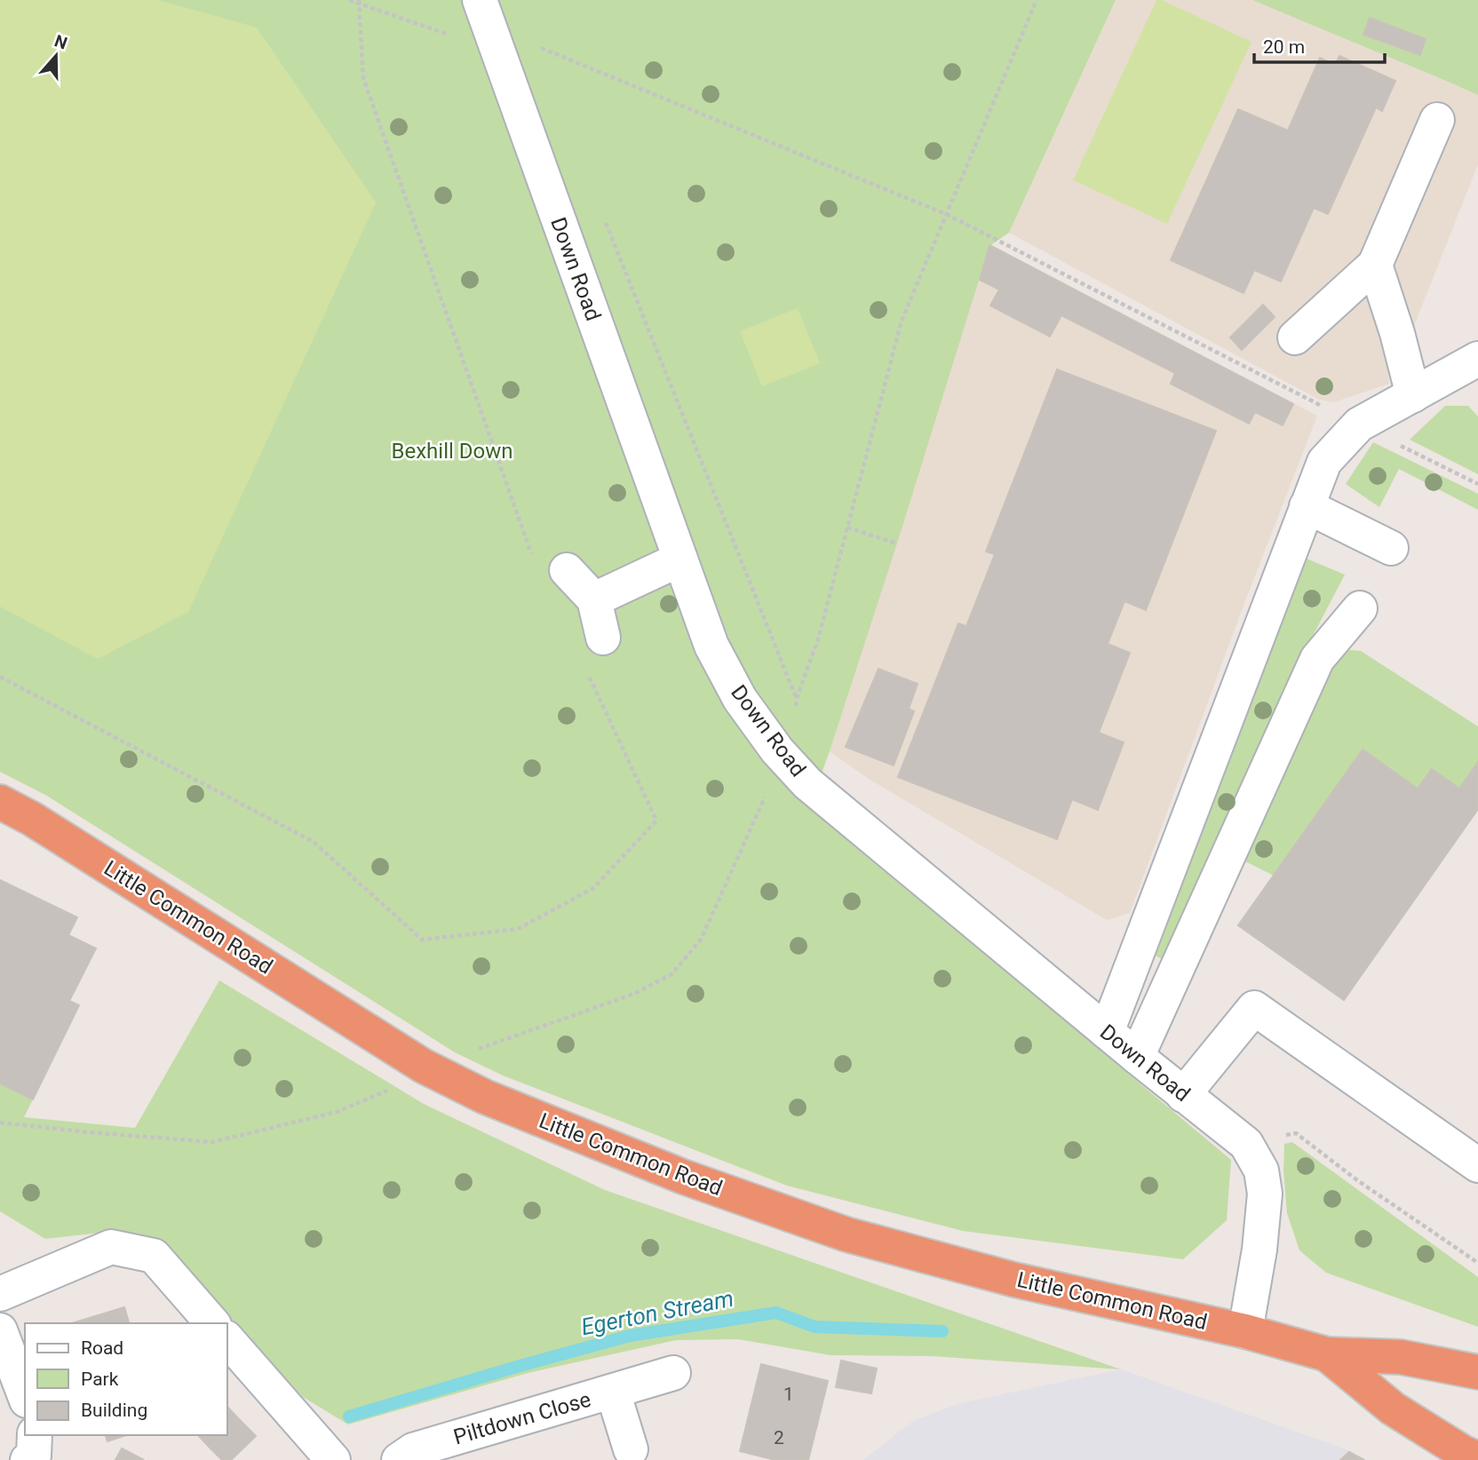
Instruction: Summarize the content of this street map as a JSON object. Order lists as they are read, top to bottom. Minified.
{"streets":{"highway":["Little Common Road"],"street":["Down Road","Piltdown Close"]},"crossings":[["Down Road","Little Common Road"]],"water":["Egerton Stream"],"parks":["Bexhill Down"],"house_numbers":["1","2"],"legend":["Road","Park","Building"],"scale_bar":"20 m","north":"top"}
